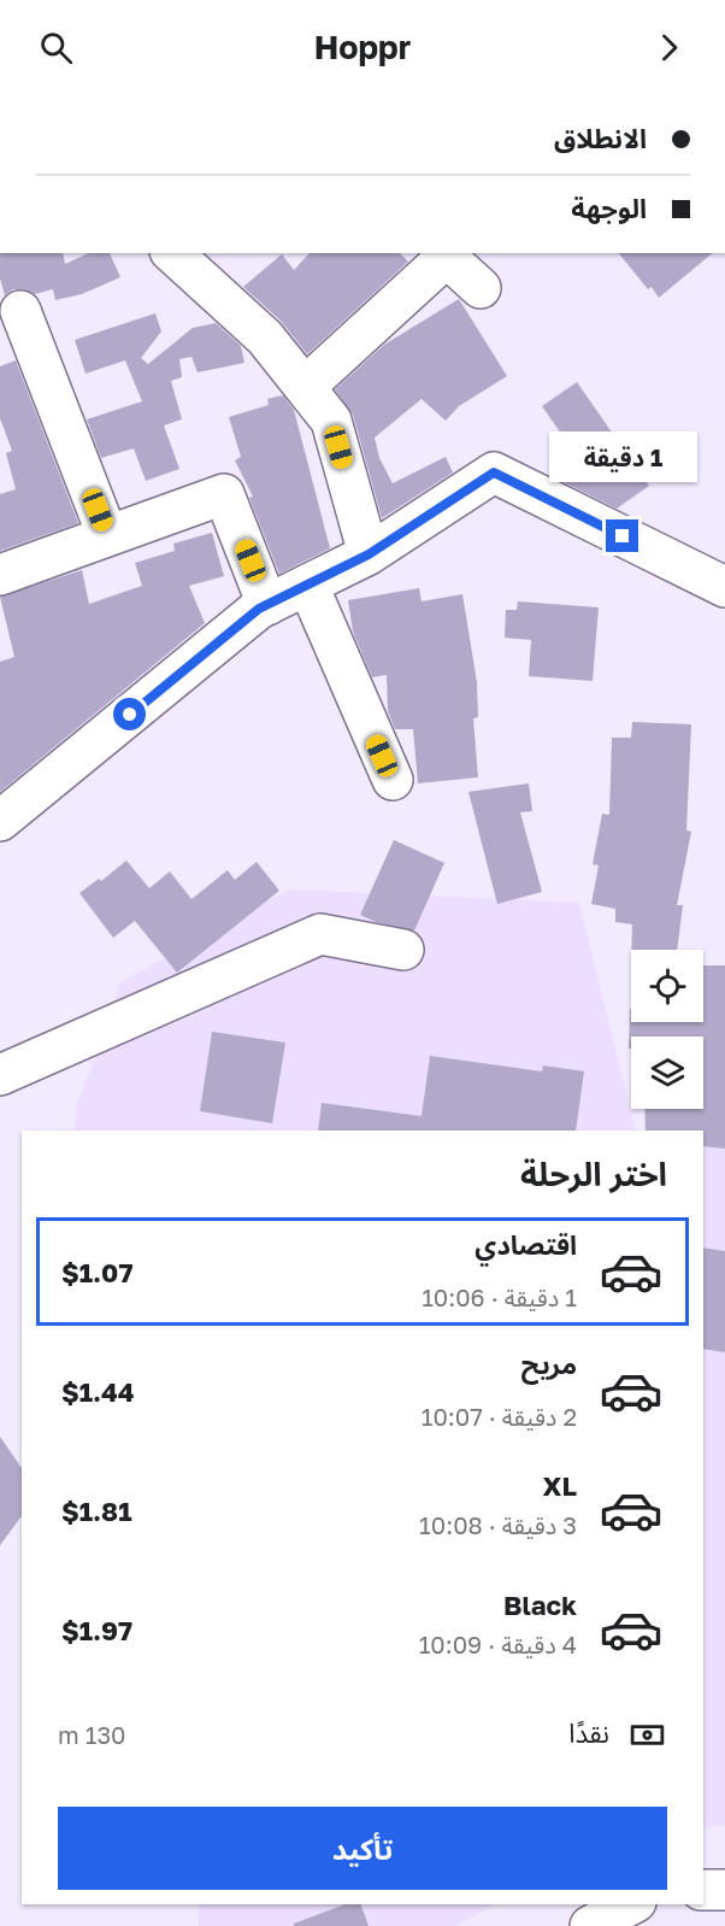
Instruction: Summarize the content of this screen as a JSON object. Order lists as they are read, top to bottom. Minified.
{"page":{"header":"Hoppr","banner":["الانطلاق","الوجهة"],"bubble":"1 دقيقة","heading":"اختر الرحلة","list":[{"name":"اقتصادي","note":"1 دقيقة · 10:06","value":"$1.07"},{"name":"مريح","note":"2 دقيقة · 10:07","value":"$1.44"},{"name":"XL","note":"3 دقيقة · 10:08","value":"$1.81"},{"name":"Black","note":"4 دقيقة · 10:09","value":"$1.97"}],"pay":["نقدًا","130 m"],"buttons":"تأكيد"}}
